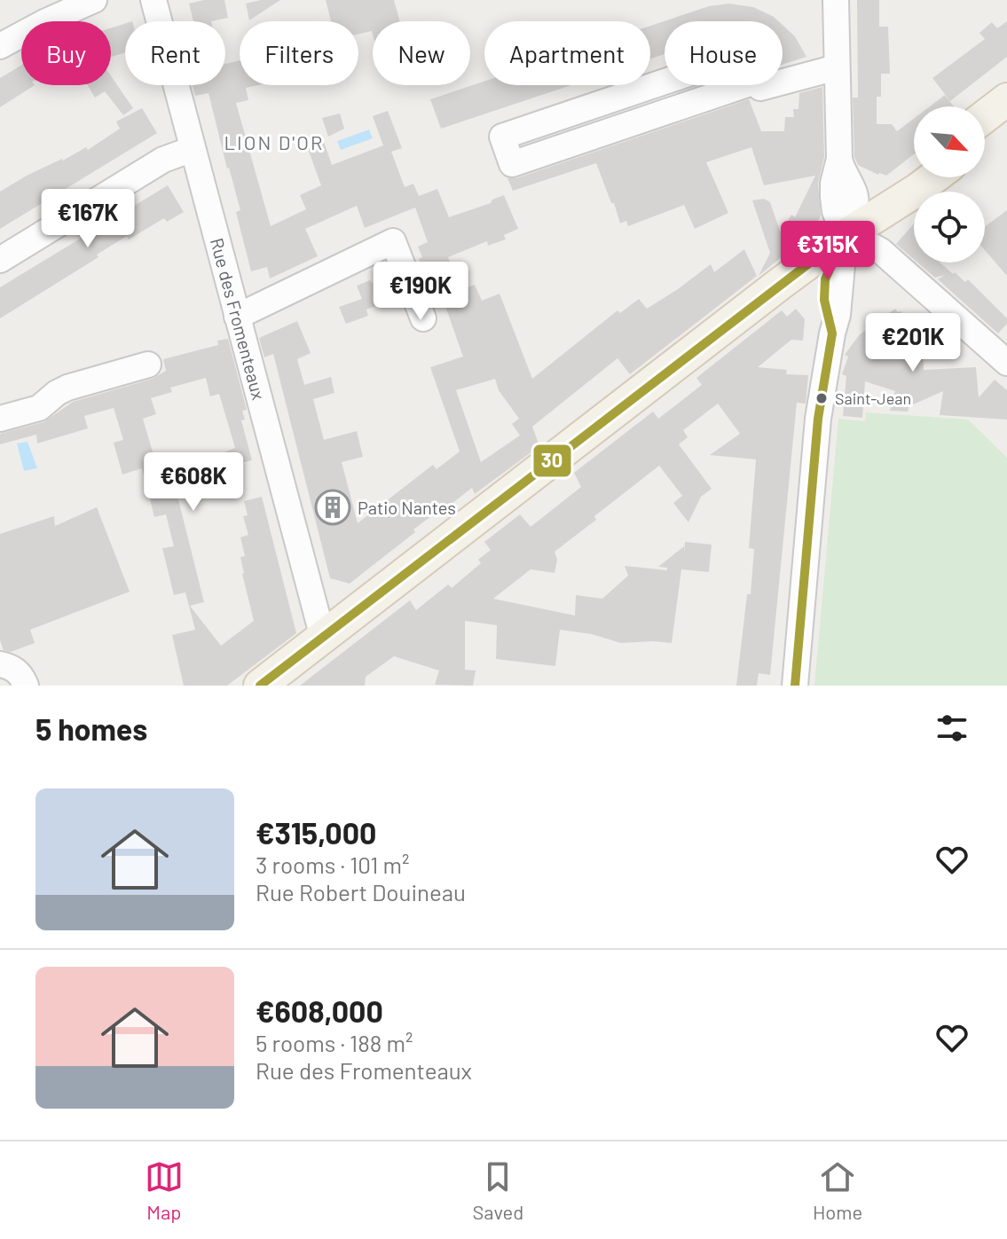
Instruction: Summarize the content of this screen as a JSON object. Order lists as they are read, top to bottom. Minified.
{"streets":{"street":["Rue des Fromenteaux"]},"districts":["LION D'OR"],"places":{"other":["Saint-Jean"],"building":["Patio Nantes"]},"lines":["transit line 30"],"north":"bottom right","page":{"chip":["Buy","Rent","Filters","New","Apartment","House"],"price":["€167K","€315K","€190K","€201K","€608K"],"heading":"5 homes","list":[{"name":"€315,000","note":"3 rooms · 101 m² · Rue Robert Douineau"},{"name":"€608,000","note":"5 rooms · 188 m² · Rue des Fromenteaux"}],"tabs":["Map","Saved","Home"]}}
